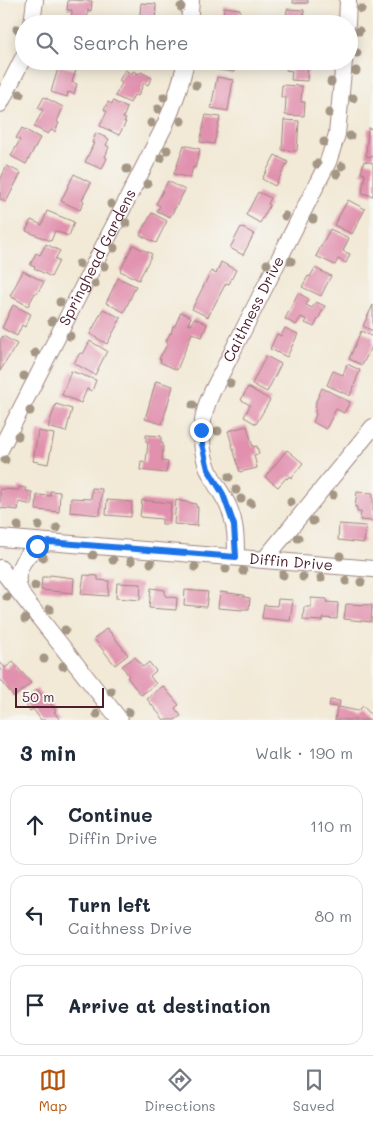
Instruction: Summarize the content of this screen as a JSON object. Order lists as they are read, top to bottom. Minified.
{"streets":{"street":["Springhead Gardens","Caithness Drive","Diffin Drive"]},"crossings":[["Caithness Drive","Diffin Drive"]],"scale_bar":"50 m","page":{"search":"Search here","scale":"50 m","heading":["3 min","Walk · 190 m"],"list":[["Continue","Diffin Drive","110 m"],["Turn left","Caithness Drive","80 m"],"Arrive at destination"],"nav":["Map","Directions","Saved"]}}
